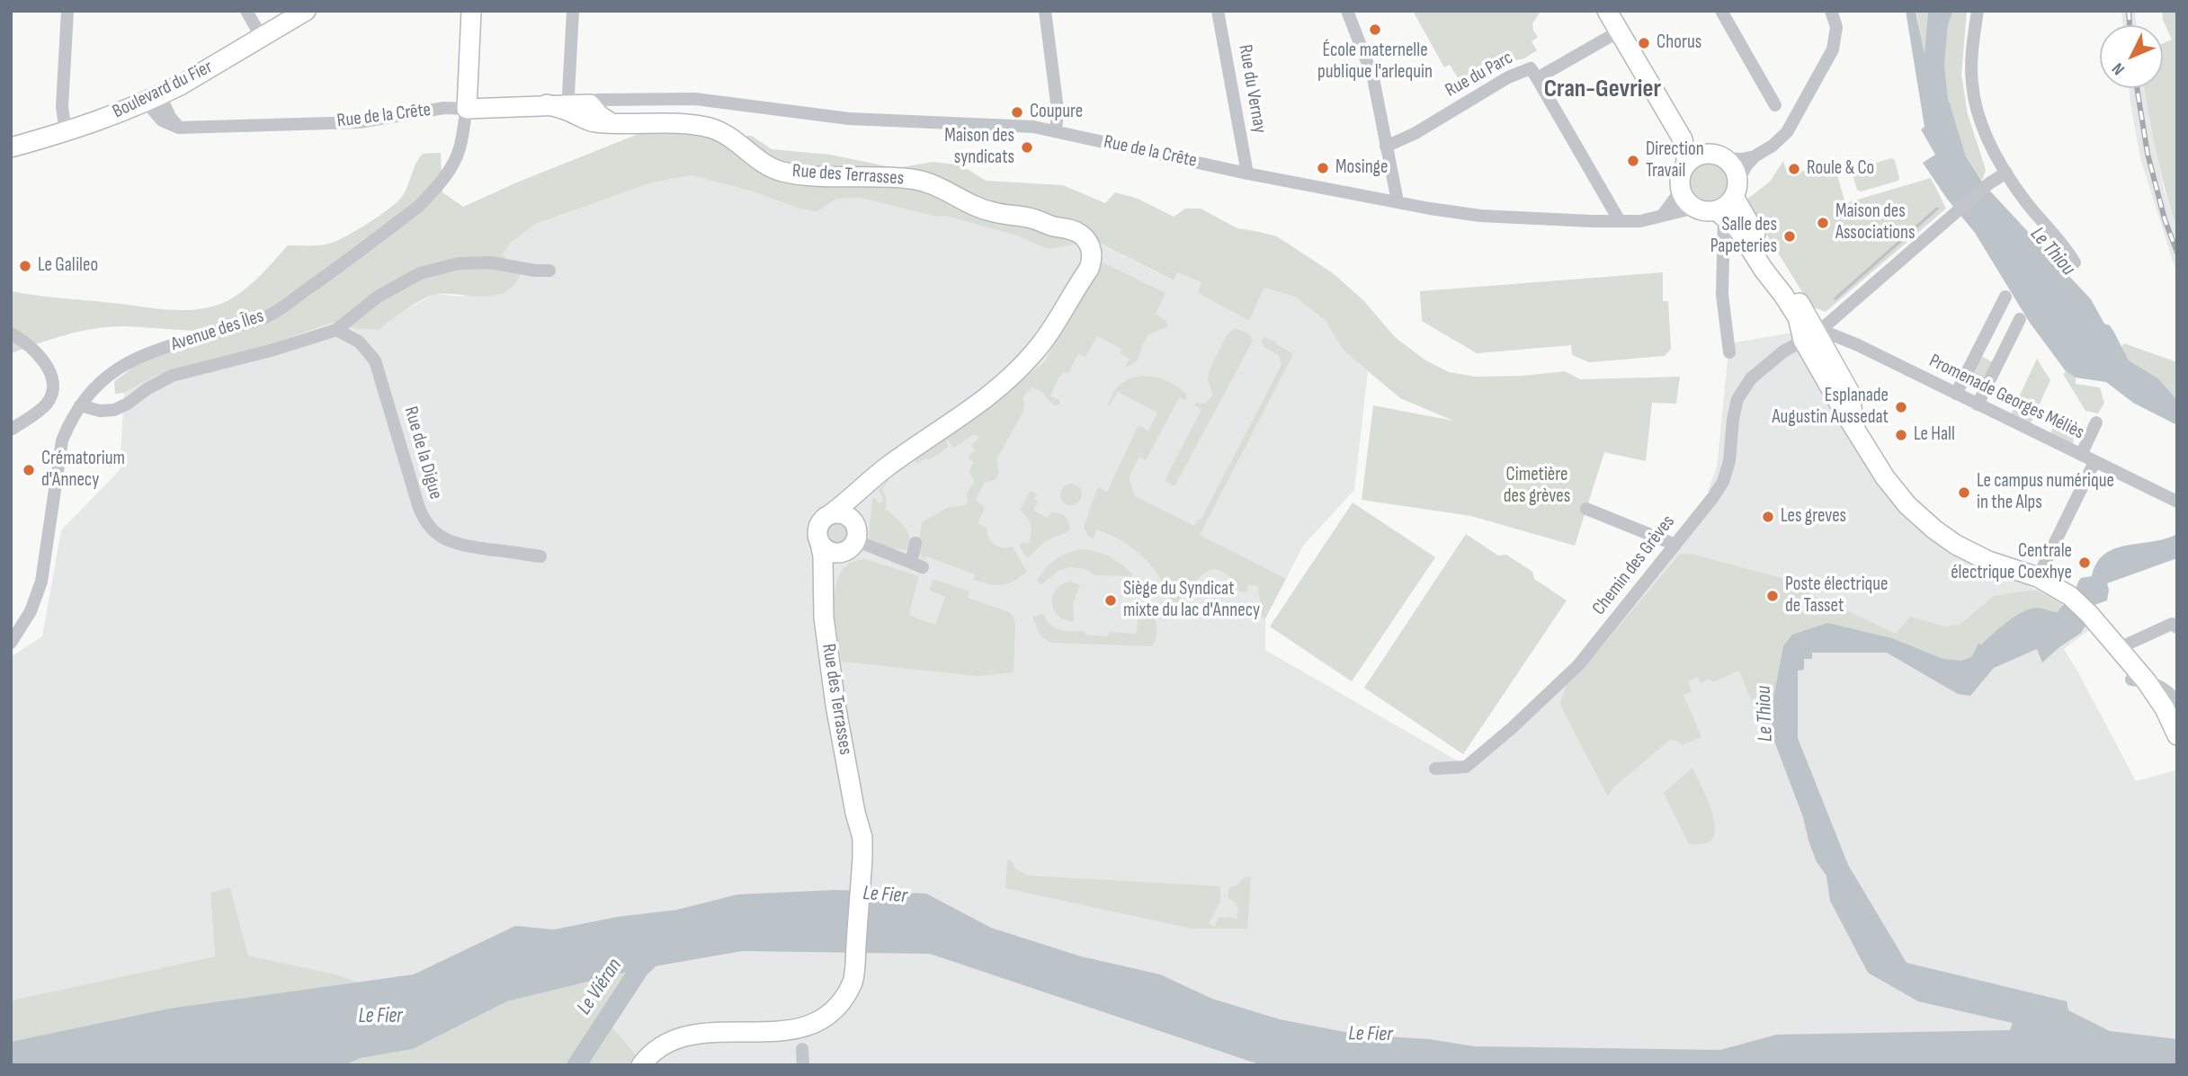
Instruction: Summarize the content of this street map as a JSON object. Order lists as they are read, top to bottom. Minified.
{"streets":{"street":["Rue du Parc","Rue du Vernay","Boulevard du Fier","Rue de la Crête","Rue des Terrasses","Avenue des Îles","Promenade Georges Méliès","Rue de la Digue","Chemin des Grèves"]},"crossings":[["Rue du Vernay","Rue de la Crête"],["Boulevard du Fier","Rue de la Crête"],["Rue de la Crête","Rue des Terrasses"],["Rue de la Crête","Avenue des Îles"],["Promenade Georges Méliès","Chemin des Grèves"]],"districts":["Cran-Gevrier"],"water":["Le Thiou","Le Fier","Le Viéran"],"parks":["Cimetière des grèves"],"places":["École maternelle publique l'arlequin","Chorus","Coupure","Maison des syndicats","Direction Travail","Mosinge","Roule & Co","Maison des Associations","Salle des Papeteries","Le Galileo","Esplanade Augustin Aussedat","Le Hall","Crématorium d'Annecy","Le campus numérique in the Alps","Les greves","Centrale électrique Coexhye","Poste électrique de Tasset","Siège du Syndicat mixte du lac d'Annecy"],"north":"bottom left"}
